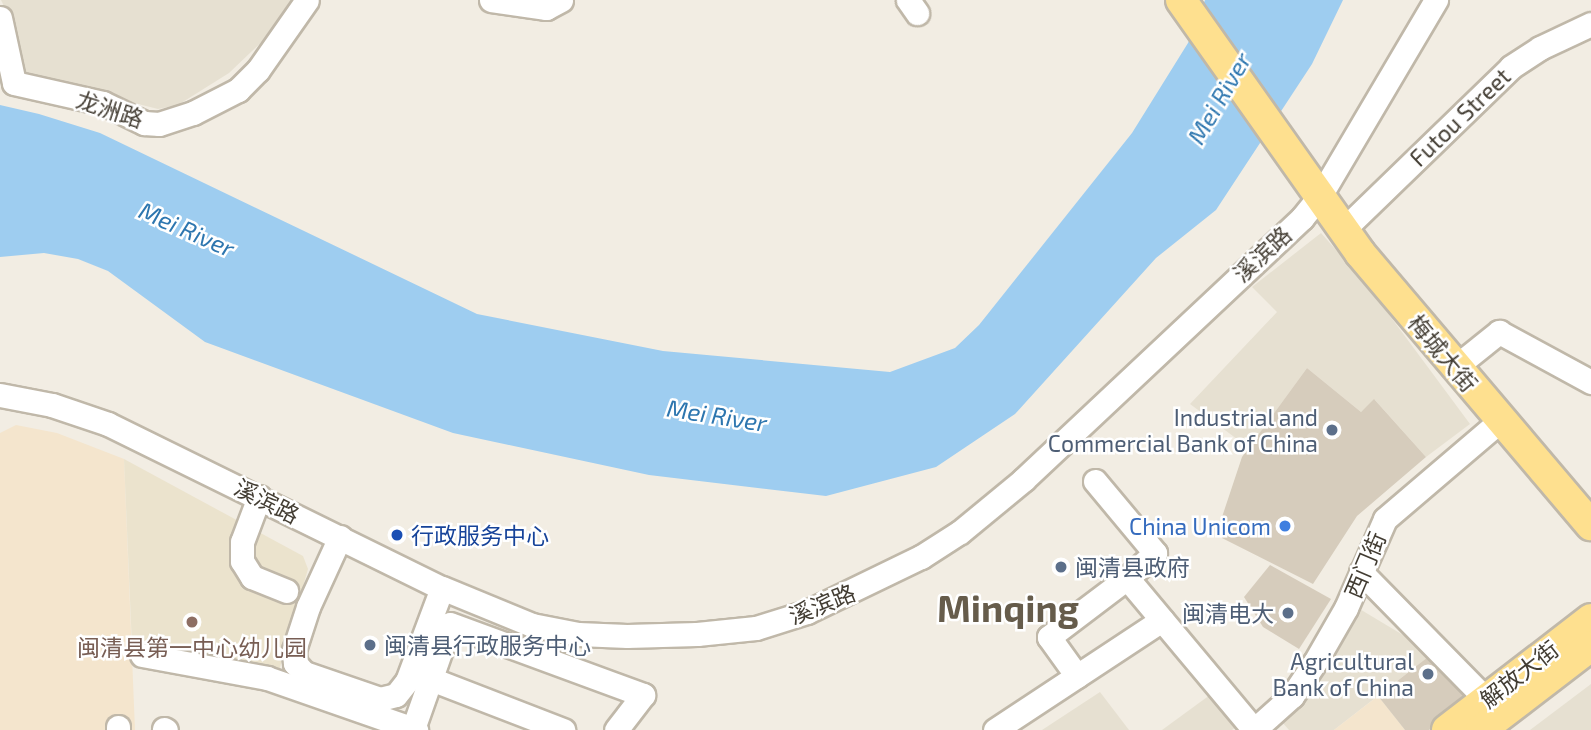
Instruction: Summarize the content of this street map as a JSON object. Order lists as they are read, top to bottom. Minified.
{"streets":{"main road":["梅城大街","解放大街"],"street":["龙洲路","Futou Street","溪滨路","西门街"]},"crossings":[["Futou Street","梅城大街"],["溪滨路","梅城大街"],["梅城大街","西门街"]],"districts":["Minqing"],"water":["Mei River"],"places":["Industrial and Commercial Bank of China","China Unicom","行政服务中心","闽清县政府","闽清电大","闽清县第一中心幼儿园","闽清县行政服务中心","Agricultural Bank of China"]}
